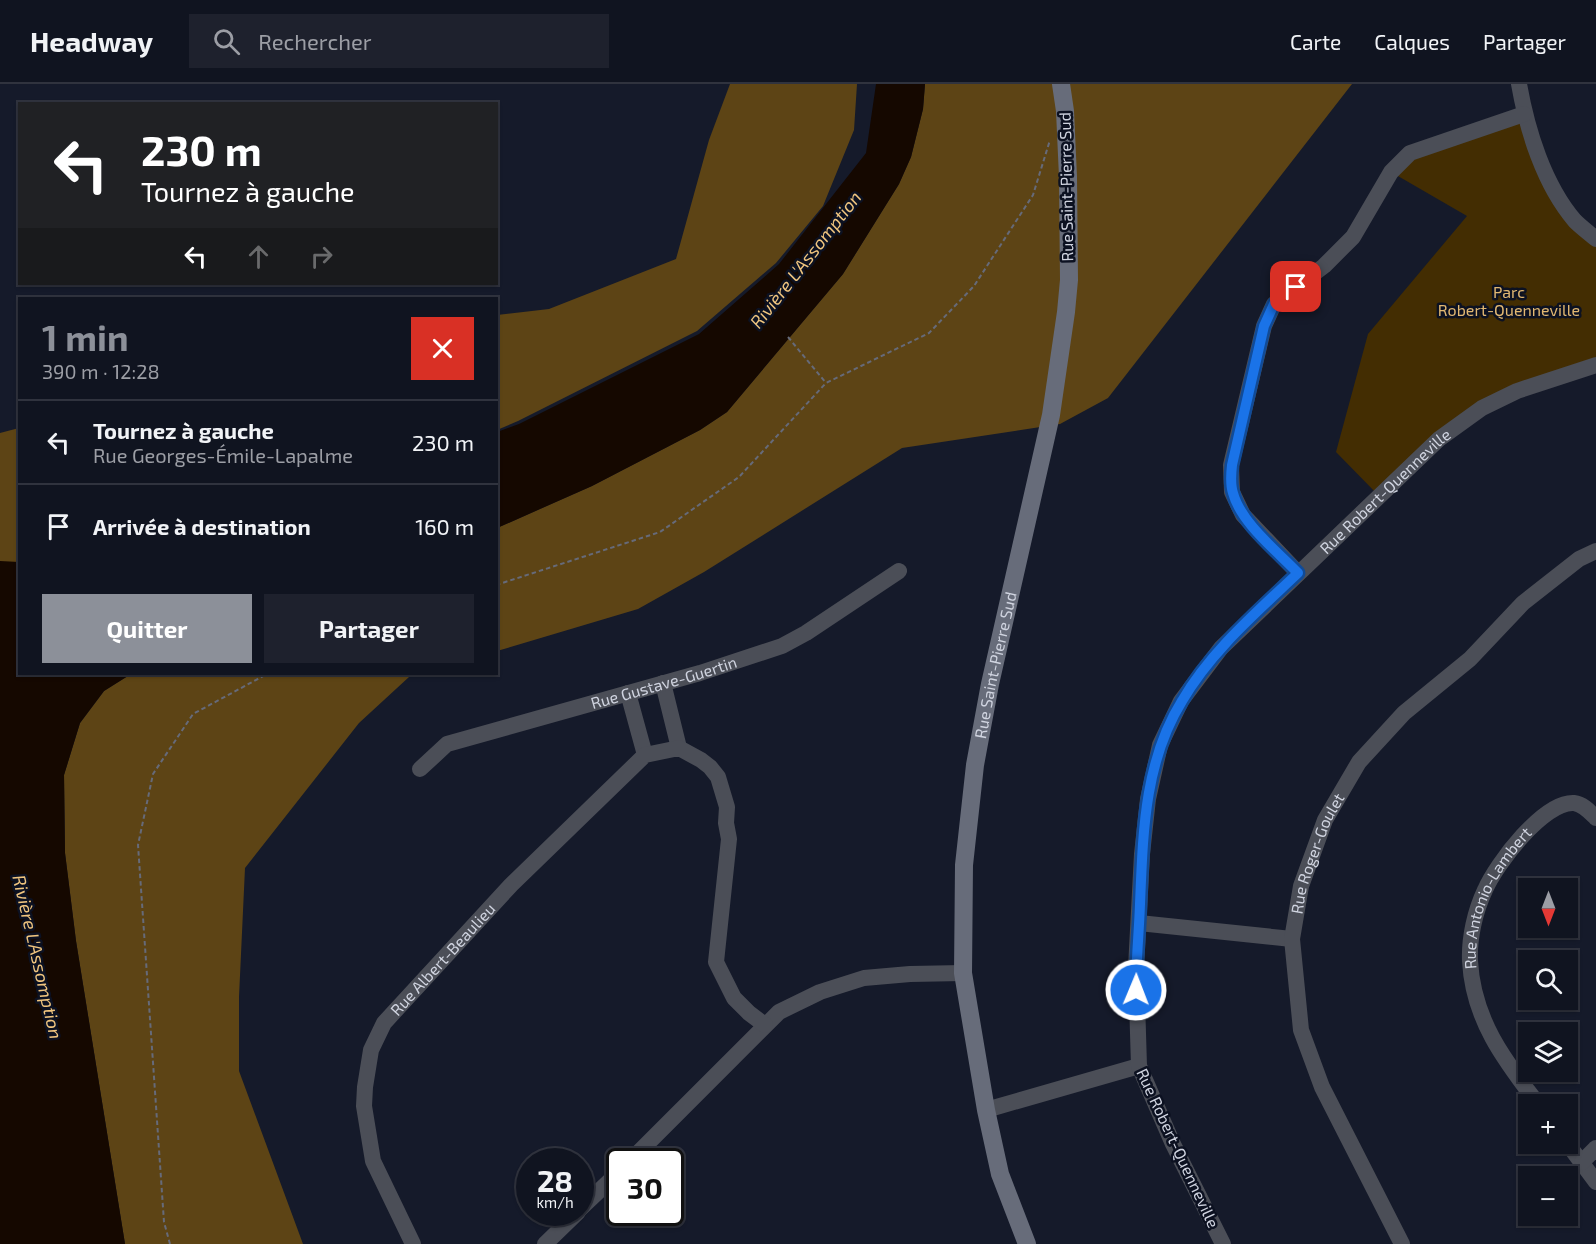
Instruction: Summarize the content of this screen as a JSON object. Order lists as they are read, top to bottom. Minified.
{"streets":{"street":["Rue Saint-Pierre Sud","Rue Robert-Quenneville","Rue Gustave-Guertin","Rue Roger-Goulet","Rue Antonio-Lambert","Rue Albert-Beaulieu"]},"water":["Rivière L'Assomption"],"parks":["Parc Robert-Quenneville"],"north":"bottom","page":{"header":"Headway","search":"Rechercher","nav":["Carte","Calques","Partager"],"turn":["230 m","Tournez à gauche"],"heading":["1 min","390 m · 12:28"],"list":[{"name":"Tournez à gauche","note":"Rue Georges-Émile-Lapalme","value":"230 m"},{"name":"Arrivée à destination","value":"160 m"}],"buttons":["Quitter","Partager"],"map_buttons":["+","−"],"speed":"28 km/h","limit":"30"}}
